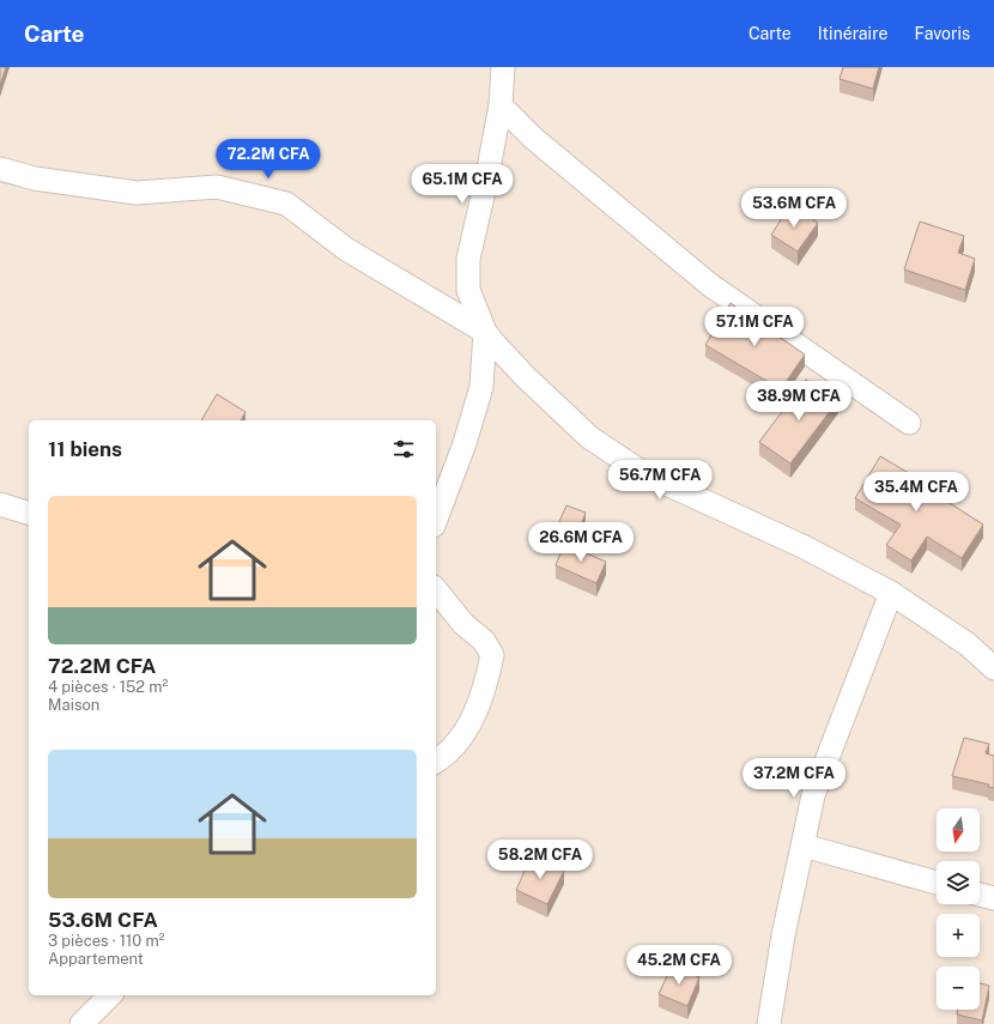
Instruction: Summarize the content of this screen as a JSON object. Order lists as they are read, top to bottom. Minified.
{"north":"bottom","page":{"header":"Carte","nav":["Carte","Itinéraire","Favoris"],"price":["72.2M CFA","65.1M CFA","53.6M CFA","57.1M CFA","38.9M CFA","56.7M CFA","35.4M CFA","26.6M CFA","37.2M CFA","58.2M CFA","45.2M CFA"],"heading":"11 biens","list":[{"name":"72.2M CFA","note":"4 pièces · 152 m² · Maison"},{"name":"53.6M CFA","note":"3 pièces · 110 m² · Appartement"}],"map_buttons":["+","−"]}}
